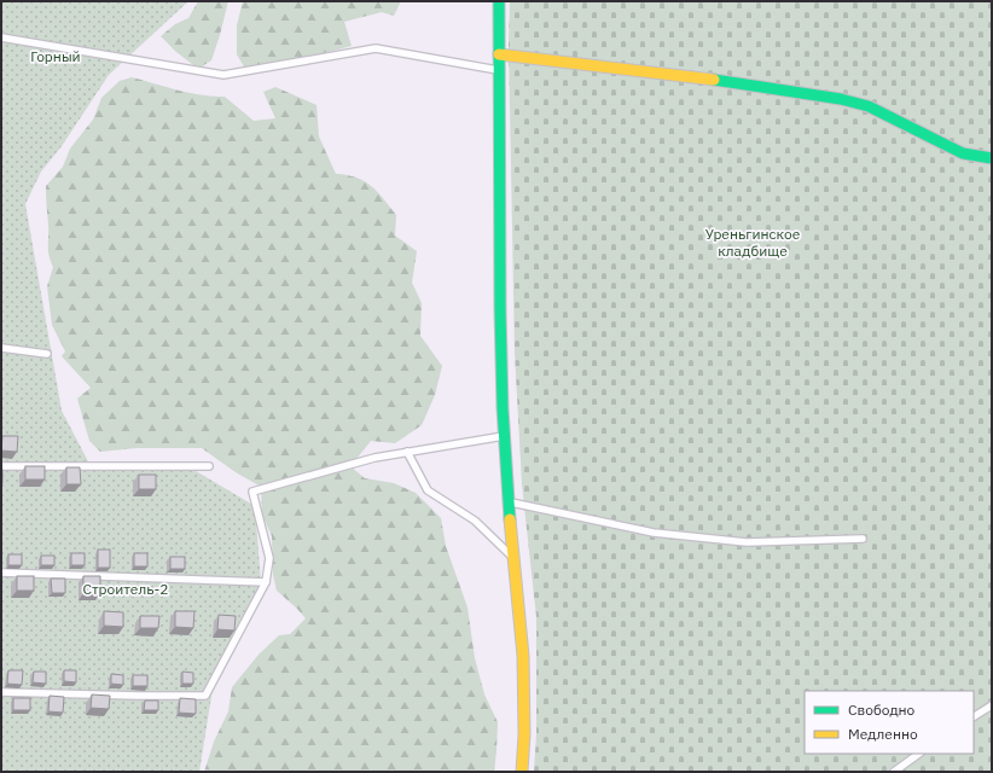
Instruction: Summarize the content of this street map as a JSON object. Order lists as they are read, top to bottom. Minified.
{"parks":["Горный","Уреньгинское кладбище","Строитель-2"],"legend":["Свободно","Медленно"]}
